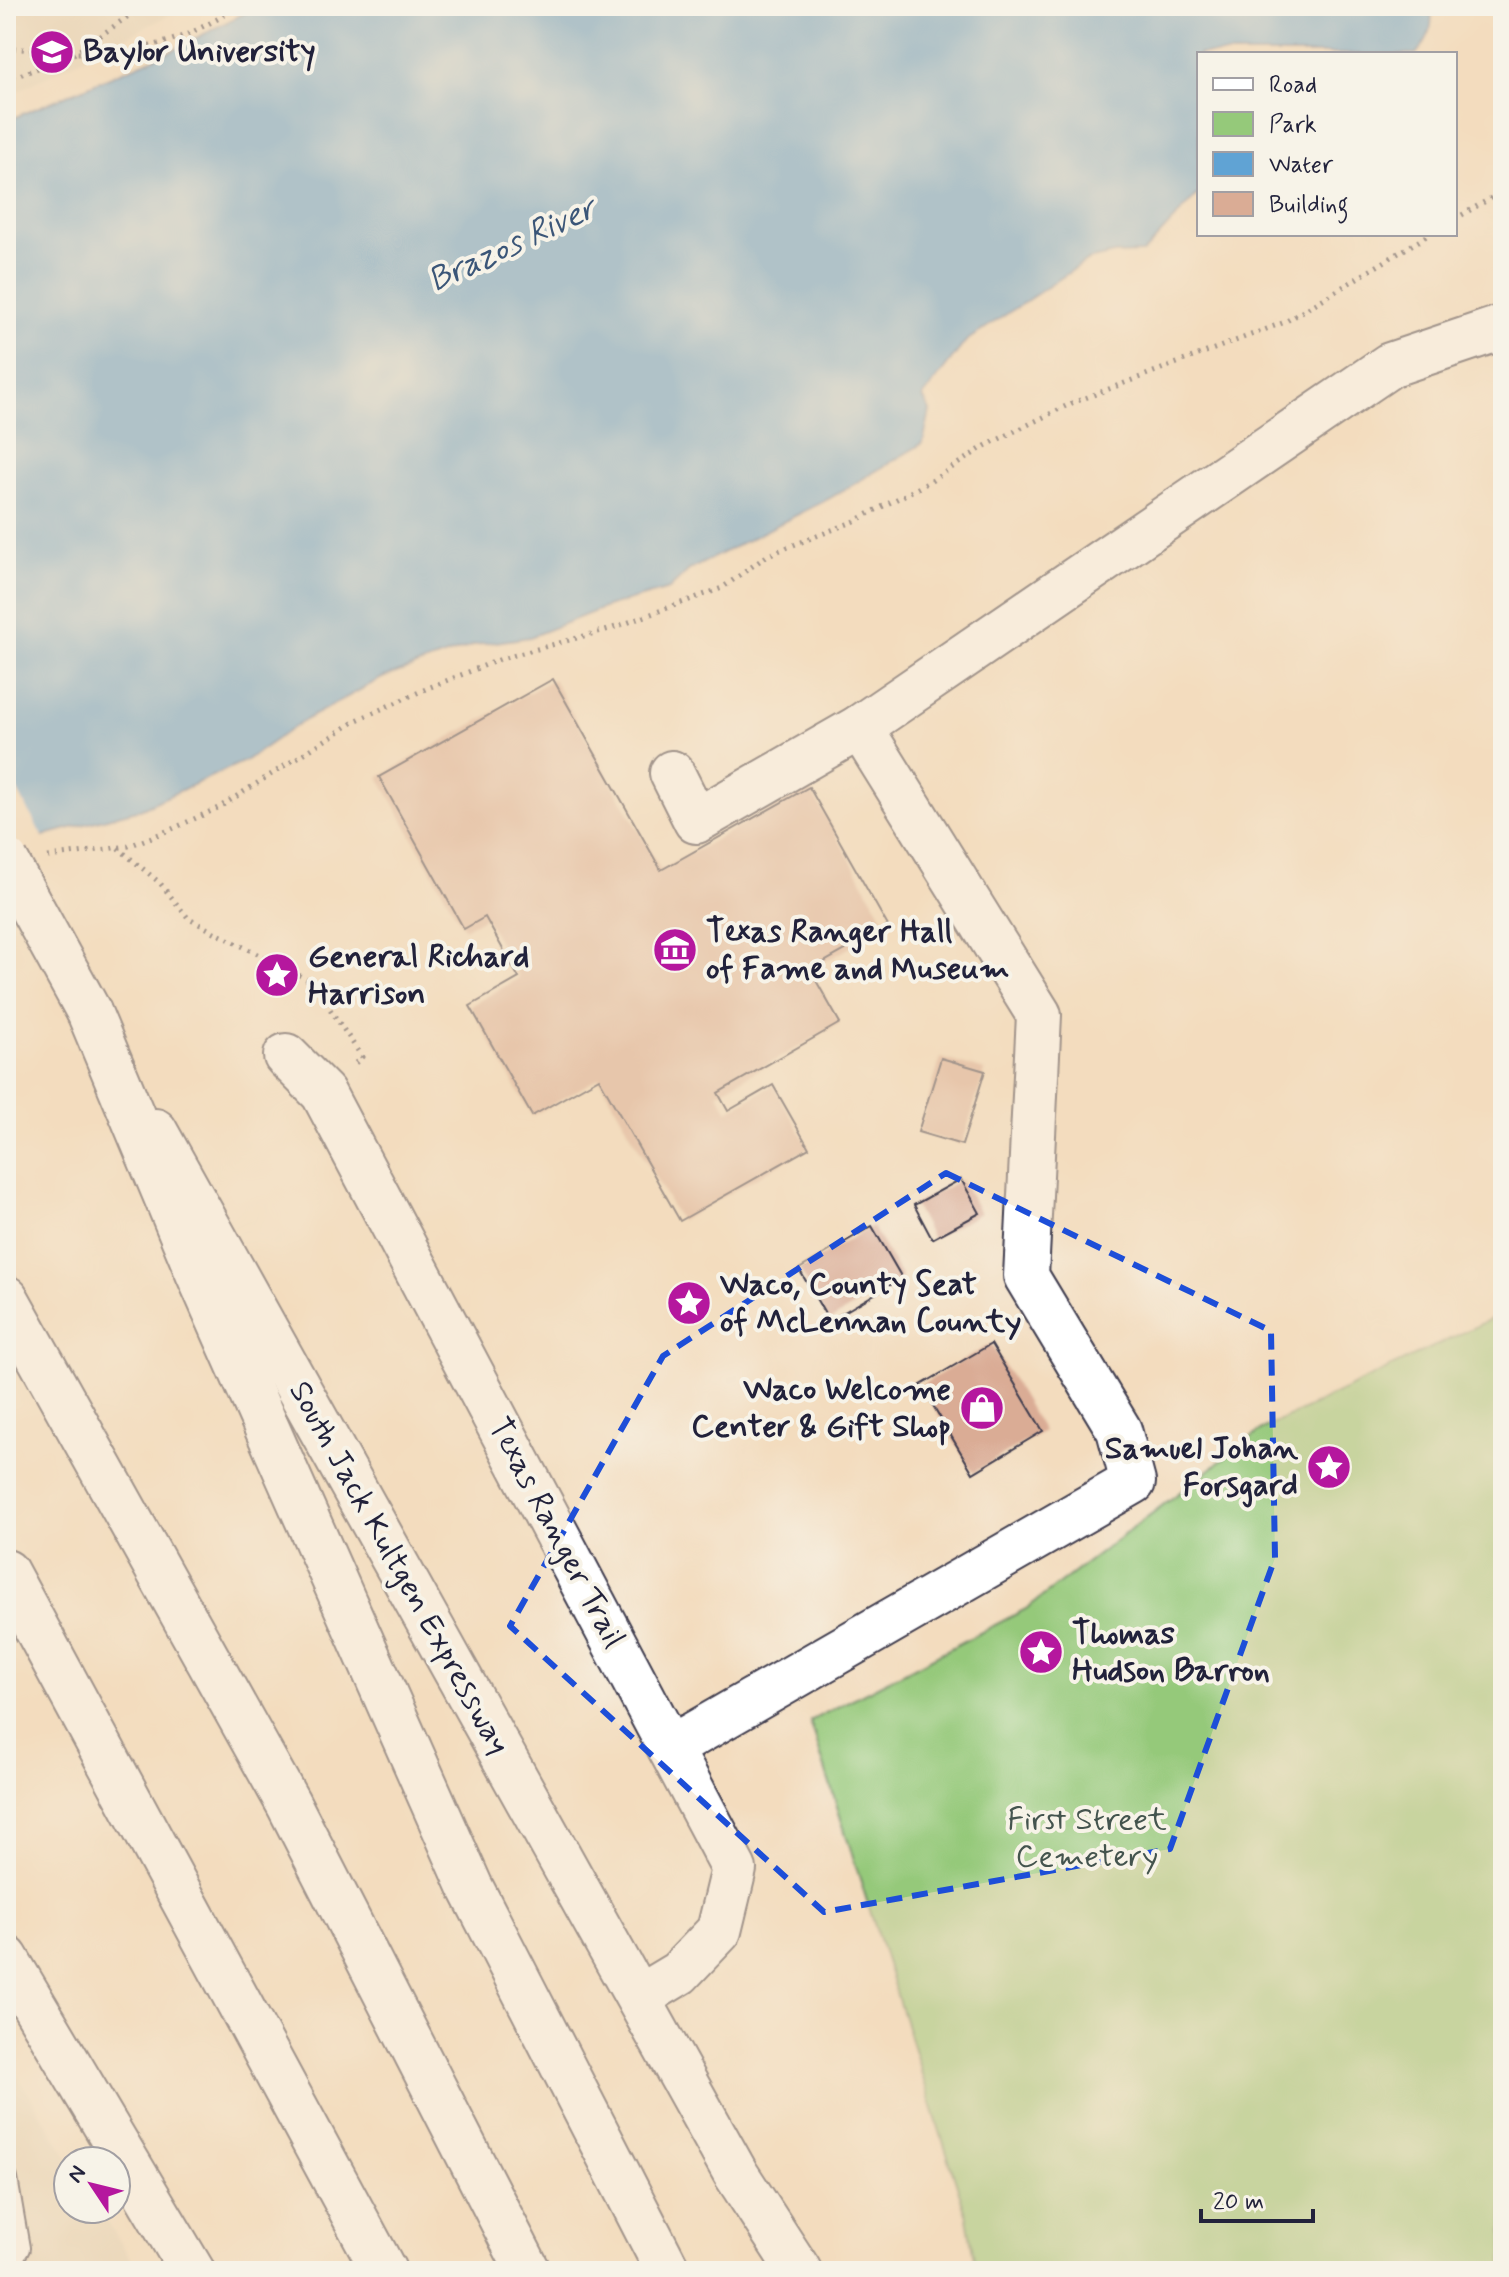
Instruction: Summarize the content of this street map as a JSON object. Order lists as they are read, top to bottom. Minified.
{"streets":{"main road":["Texas Ranger Trail","South Jack Kultgen Expressway"]},"crossings":[["Texas Ranger Trail","South Jack Kultgen Expressway"]],"water":["Brazos River"],"parks":["First Street Cemetery"],"places":{"school or university":["Baylor University"],"museum":["Texas Ranger Hall of Fame and Museum"],"place":["General Richard Harrison","Waco, County Seat of McLennan County","Samuel Johan Forsgard","Thomas Hudson Barron"],"shop":["Waco Welcome Center & Gift Shop"]},"legend":["Road","Park","Water","Building"],"scale_bar":"20 m","north":"top left"}
